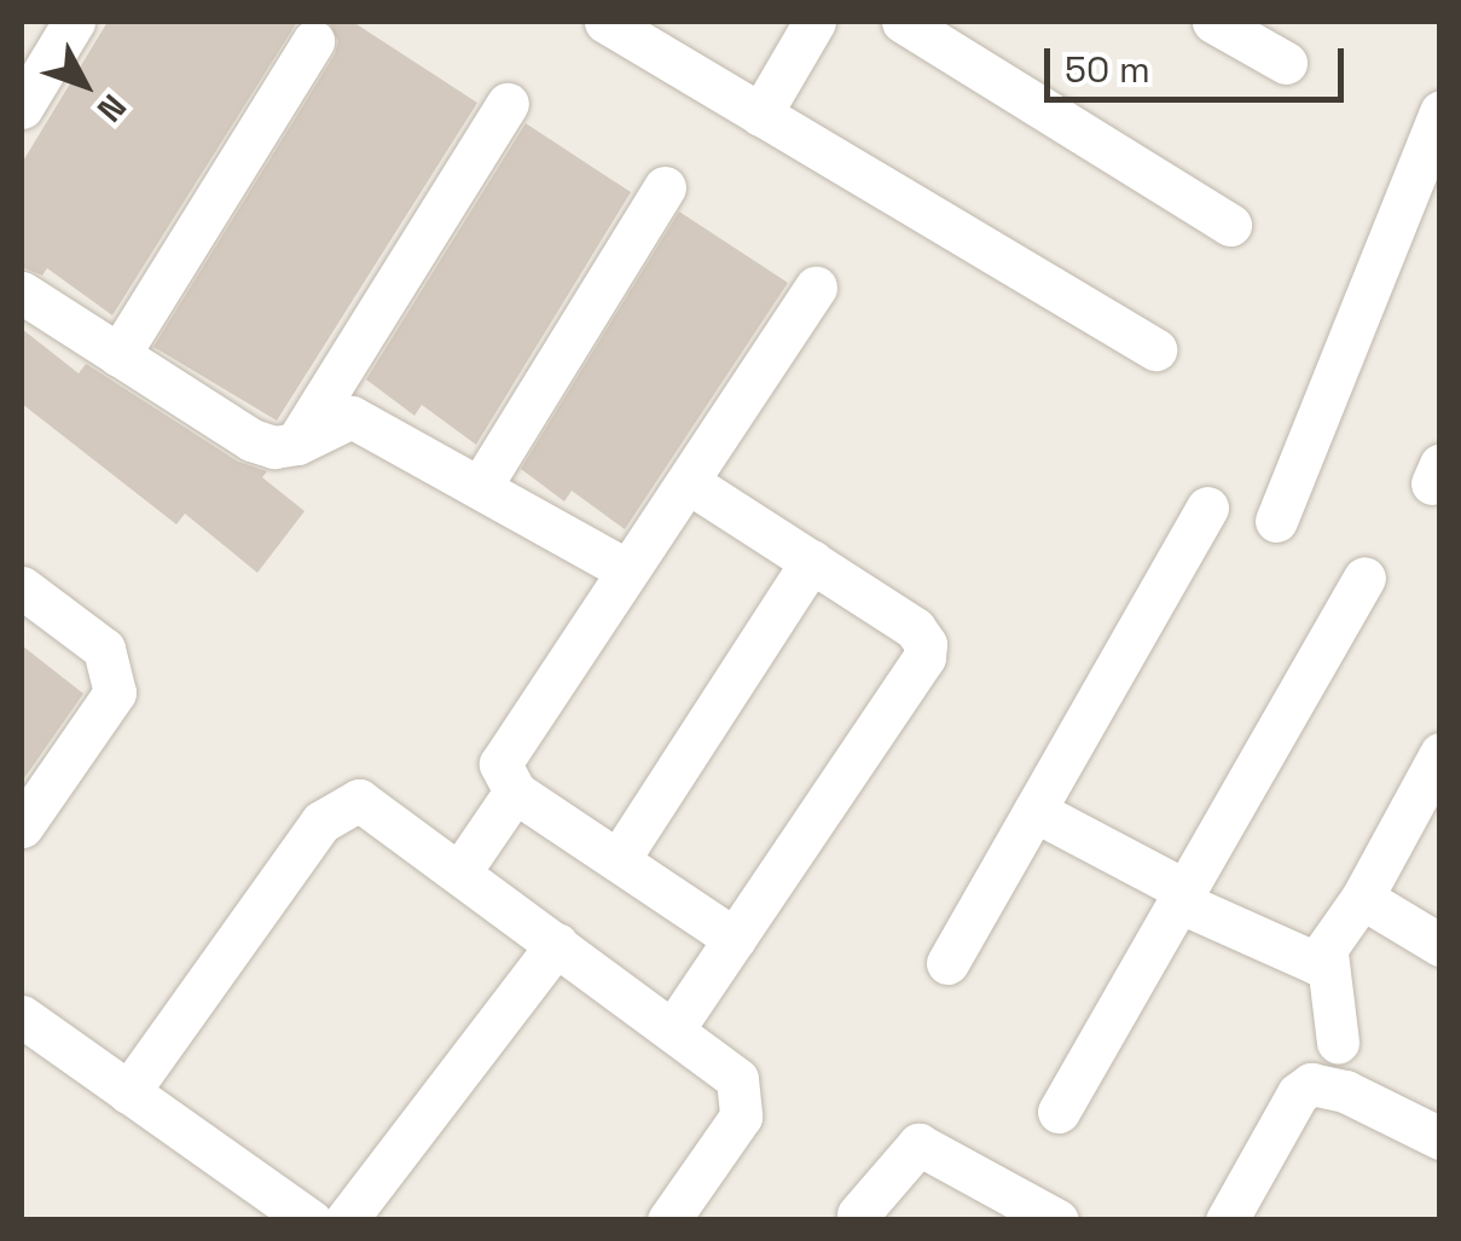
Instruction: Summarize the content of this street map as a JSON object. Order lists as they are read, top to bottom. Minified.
{"scale_bar":"50 m","north":"bottom right"}
